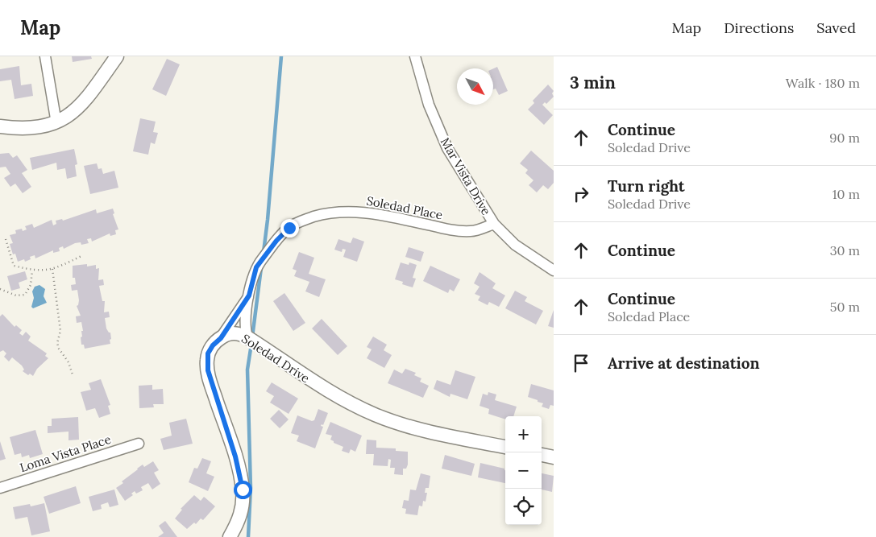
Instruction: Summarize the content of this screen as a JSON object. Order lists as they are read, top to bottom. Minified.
{"streets":{"street":["Mar Vista Drive","Soledad Place","Soledad Drive","Loma Vista Place"]},"crossings":[["Mar Vista Drive","Soledad Place"],["Soledad Place","Soledad Drive"]],"north":"bottom right","page":{"header":"Map","nav":["Map","Directions","Saved"],"heading":["3 min","Walk · 180 m"],"list":[["Continue","Soledad Drive","90 m"],["Turn right","Soledad Drive","10 m"],["Continue","30 m"],["Continue","Soledad Place","50 m"],"Arrive at destination"],"map_buttons":["+","−"]}}
